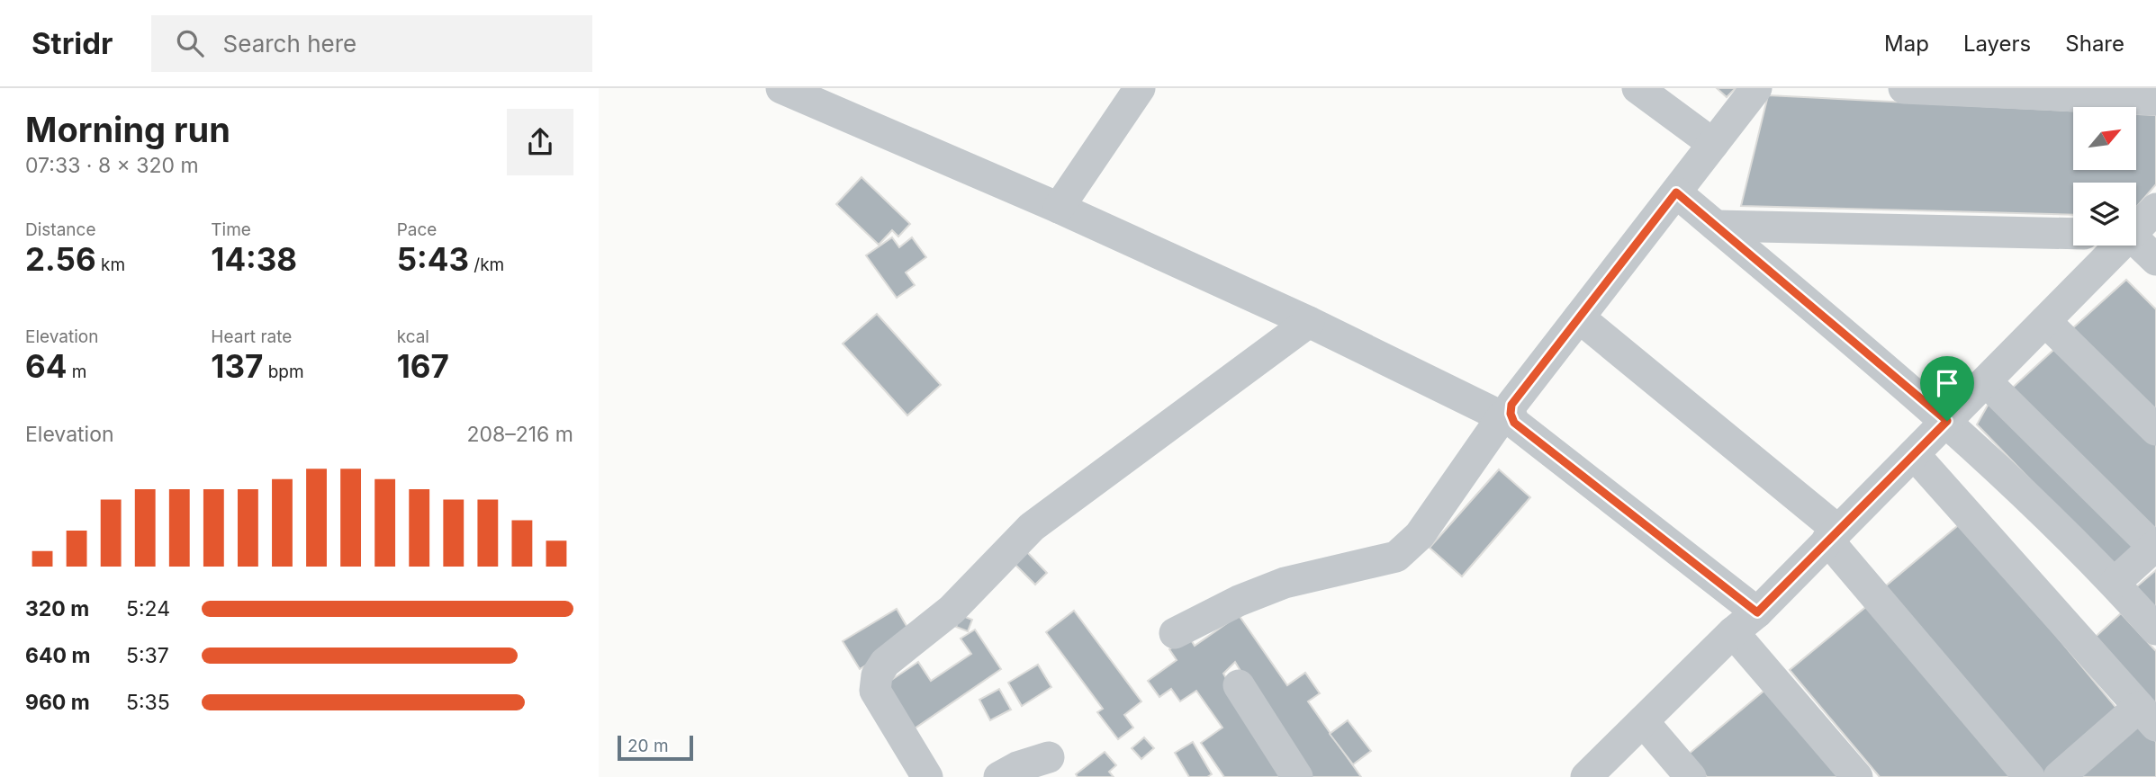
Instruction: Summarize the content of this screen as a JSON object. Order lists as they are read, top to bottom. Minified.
{"scale_bar":"20 m","north":"top right","page":{"header":"Stridr","search":"Search here","nav":["Map","Layers","Share"],"heading":["Morning run","07:33 · 8 × 320 m"],"stats":[["Distance","2.56 km"],["Time","14:38"],["Pace","5:43 /km"],["Elevation","64 m"],["Heart rate","137 bpm"],["kcal","167"]],"chart":["Elevation","208–216 m"],"list":[{"name":"320 m","note":"5:24"},{"name":"640 m","note":"5:37"},{"name":"960 m","note":"5:35"}],"scale":"20 m"}}
